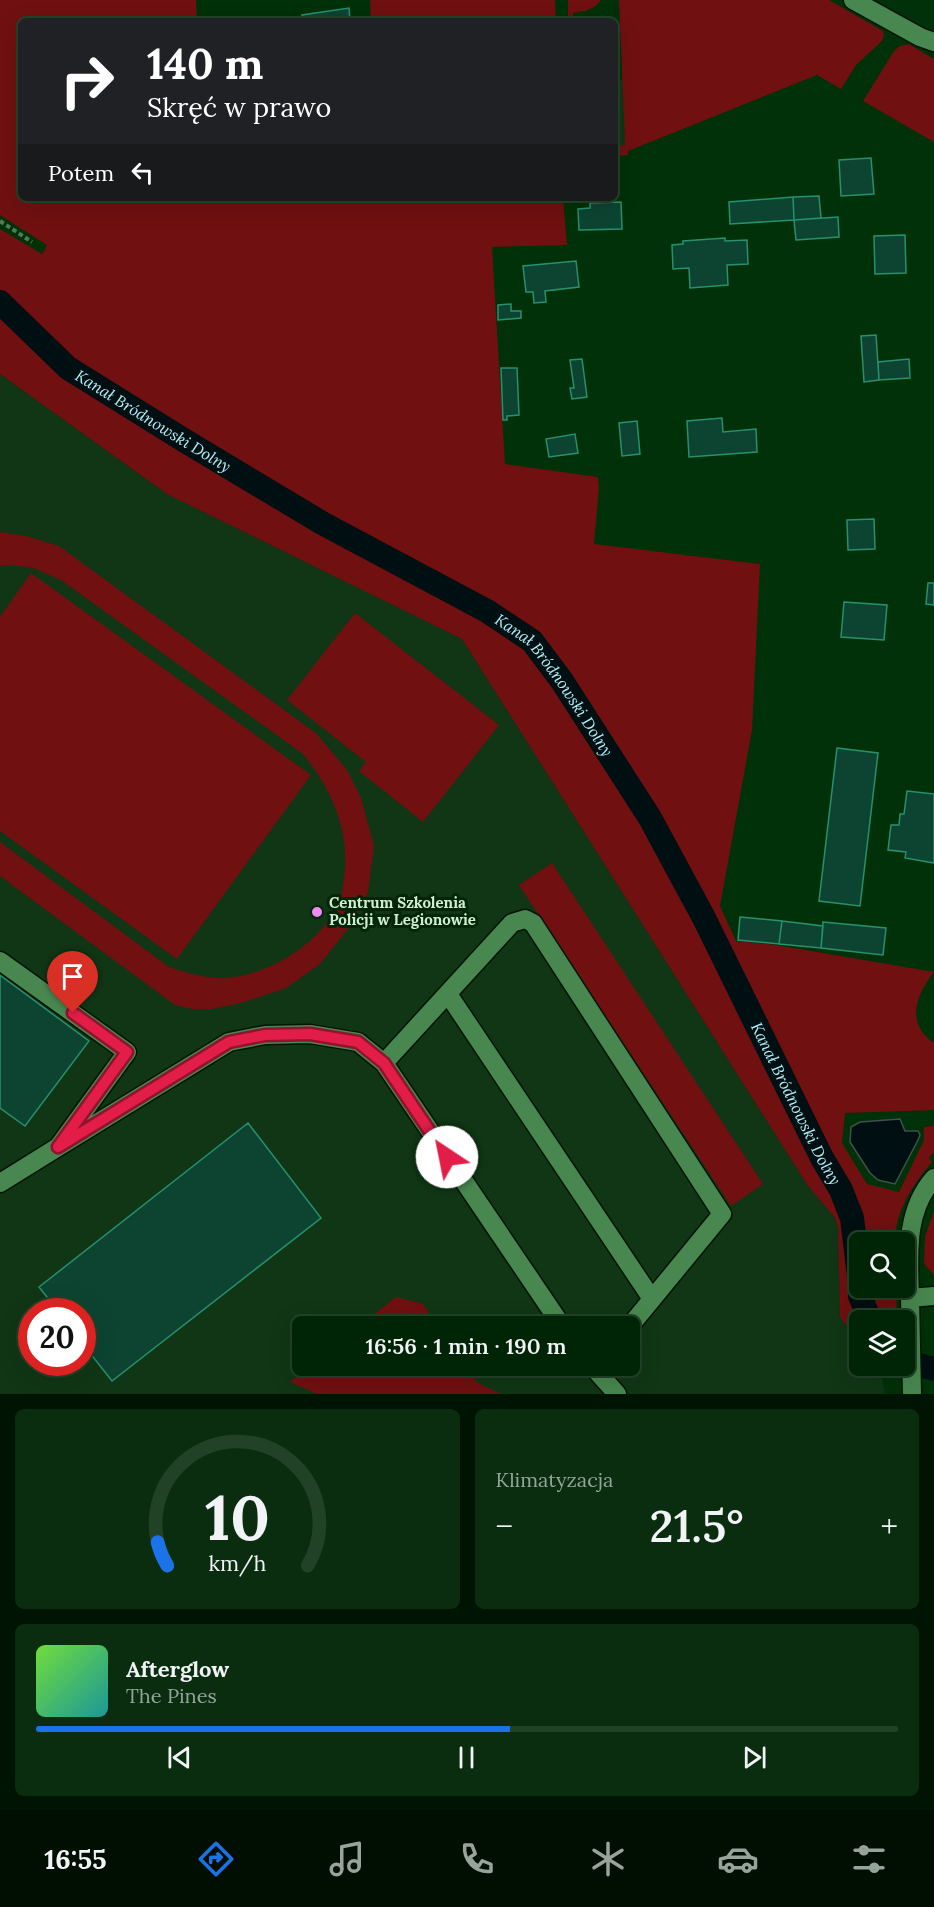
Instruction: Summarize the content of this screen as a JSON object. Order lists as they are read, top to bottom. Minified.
{"water":["Kanał Bródnowski Dolny"],"places":["Centrum Szkolenia Policji w Legionowie"],"page":{"turn":["140 m","Skręć w prawo"],"then":"Potem","limit":"20","trip":"16:56 · 1 min · 190 m","tile":"Klimatyzacja","heat":["−","21.5°","+"],"song":["Afterglow","The Pines"],"tabs":"16:55","gauge":["10","km/h"]}}
